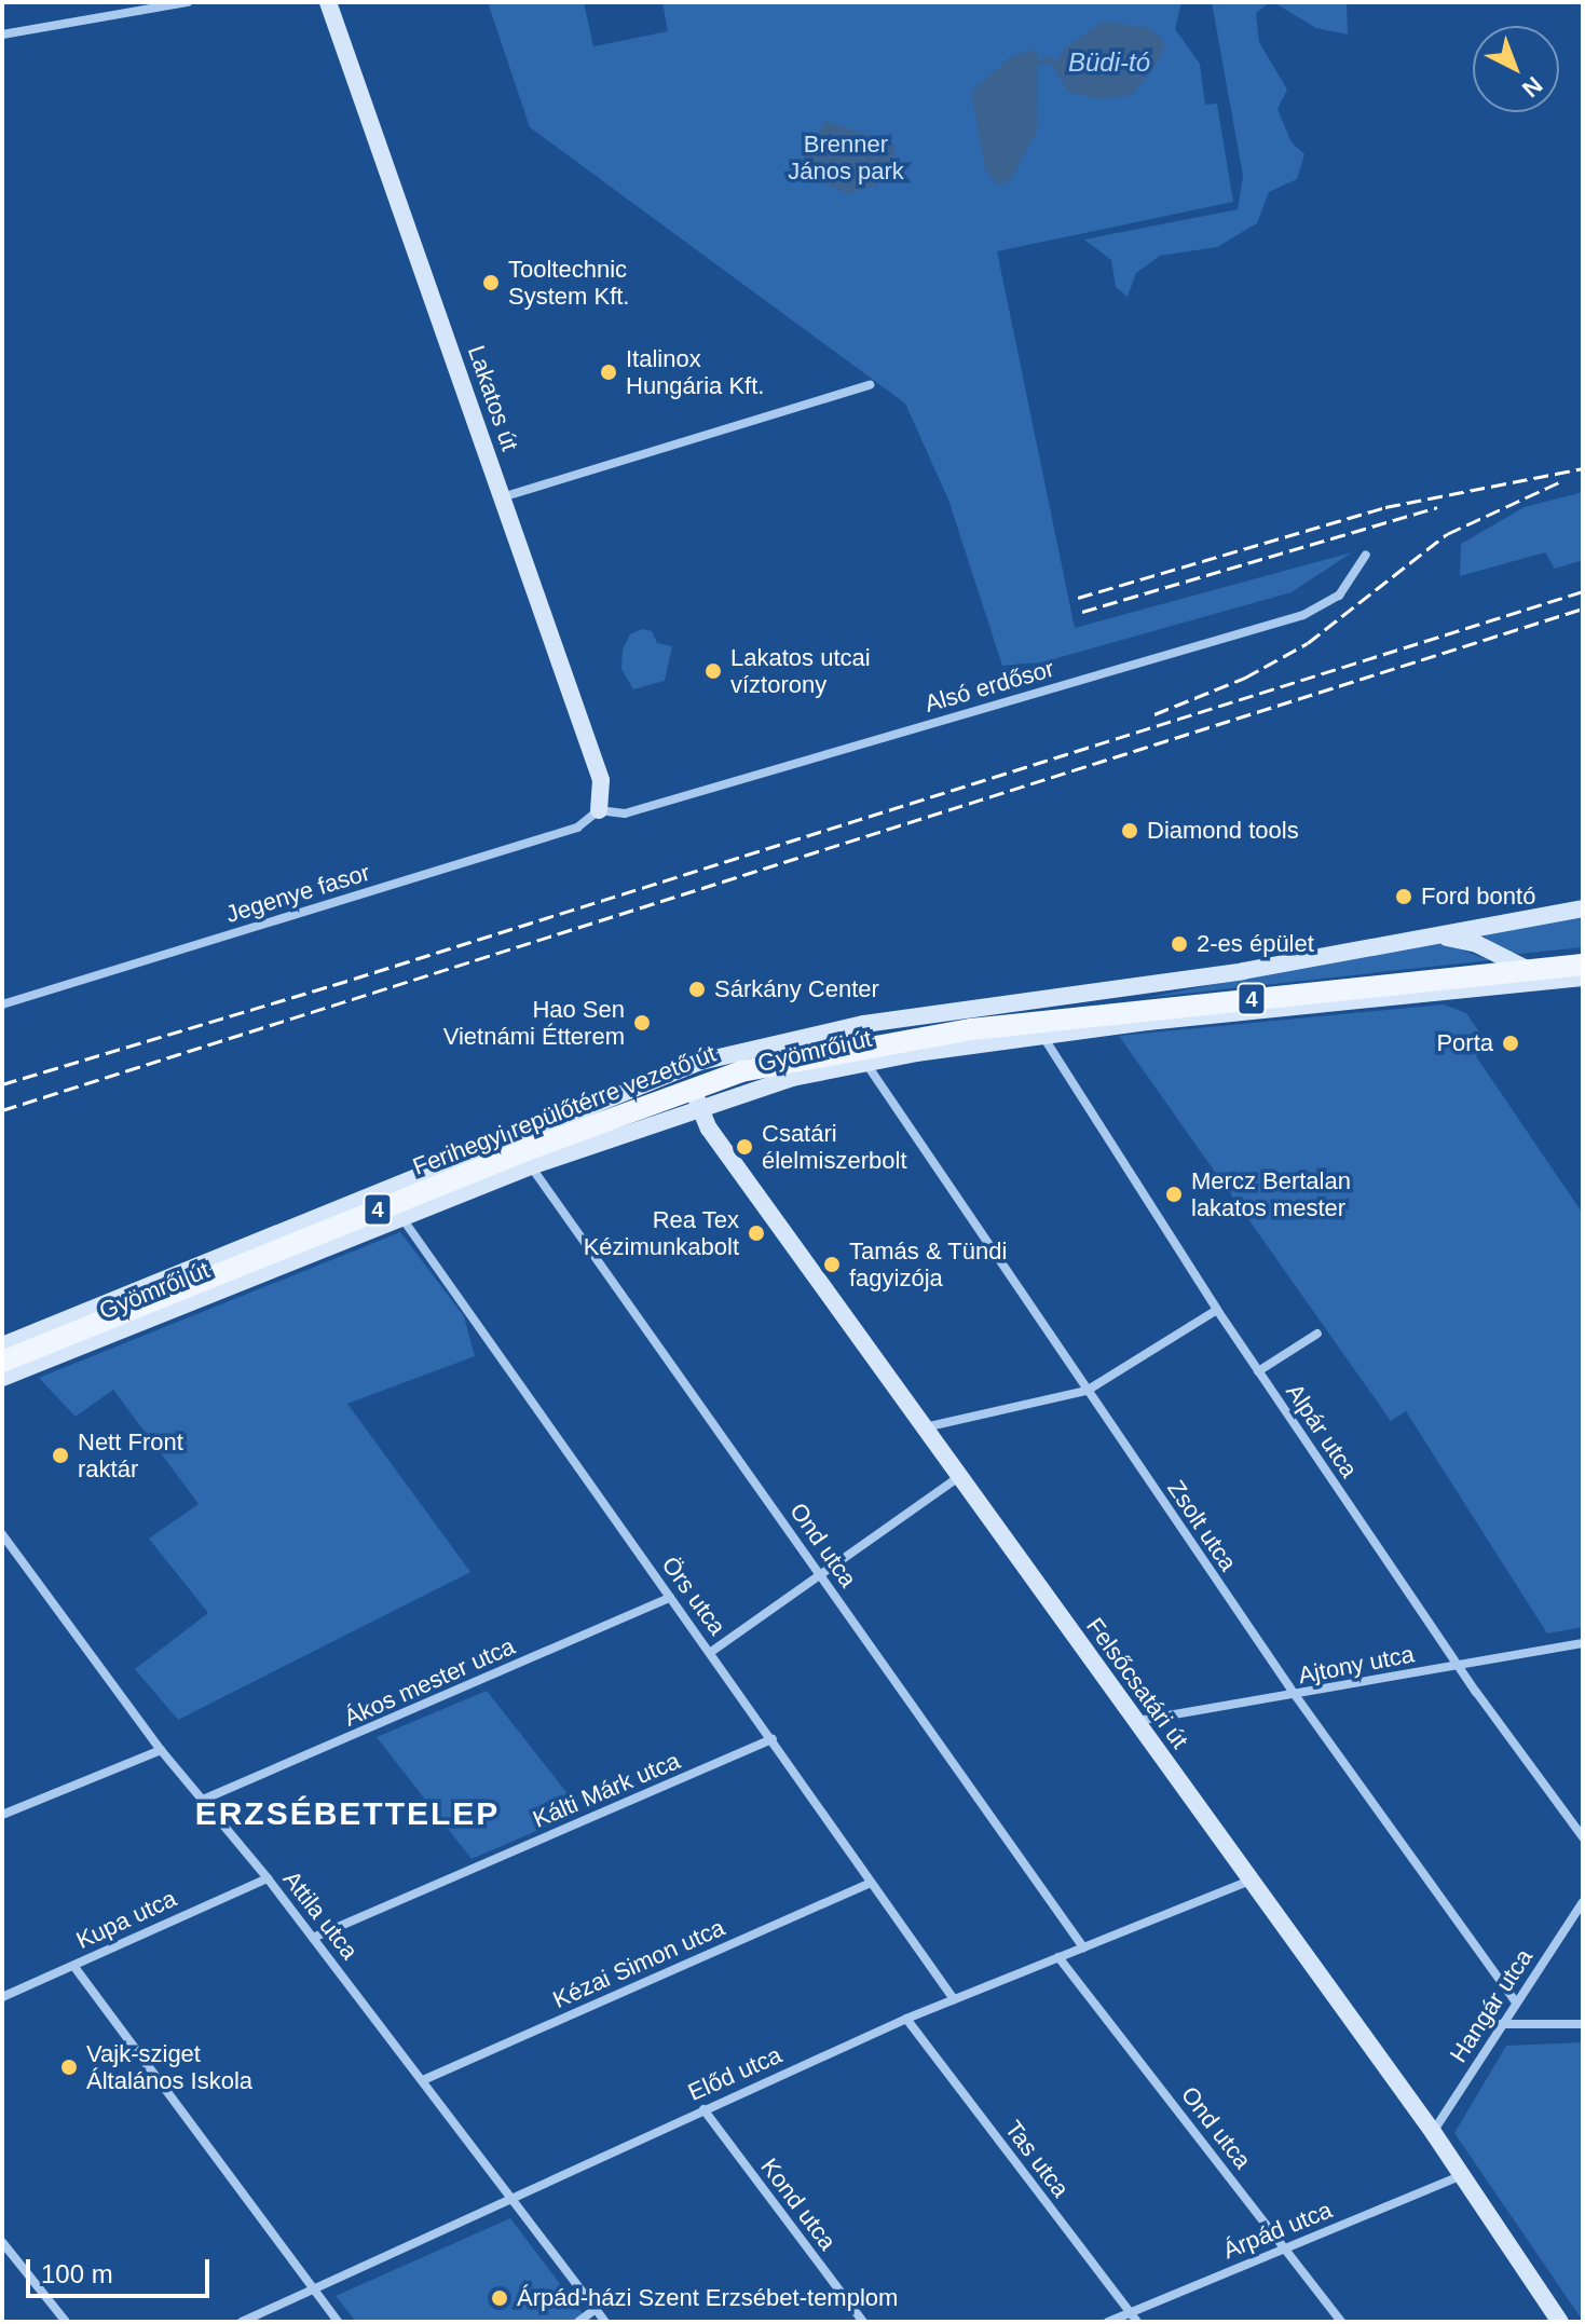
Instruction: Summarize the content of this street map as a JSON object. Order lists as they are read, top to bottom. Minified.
{"streets":{"main road":["4","Ferihegyi repülőtérre vezető út"],"street":["Lakatos út","Alsó erdősor","Jegenye fasor","Gyömrői út","Alpár utca","Zsolt utca","Ond utca","Örs utca","Ajtony utca","Ákos mester utca","Felsőcsatári út","Kálti Márk utca","Attila utca","Kupa utca","Kézai Simon utca","Hangár utca","Előd utca","Tas utca","Kond utca","Árpád utca"]},"crossings":[["Lakatos út","Alsó erdősor"],["Lakatos út","Jegenye fasor"],["Alsó erdősor","Jegenye fasor"],["Gyömrői út","Ferihegyi repülőtérre vezető út"],["Gyömrői út","Alpár utca"],["Gyömrői út","Zsolt utca"],["Gyömrői út","Ond utca"],["Gyömrői út","Örs utca"],["Gyömrői út","Felsőcsatári út"],["Alpár utca","Ajtony utca"],["Zsolt utca","Ajtony utca"],["Zsolt utca","Hangár utca"],["Ond utca","Előd utca"],["Ond utca","Árpád utca"],["Örs utca","Ákos mester utca"],["Örs utca","Kálti Márk utca"],["Örs utca","Kézai Simon utca"],["Örs utca","Előd utca"],["Ajtony utca","Felsőcsatári út"],["Ákos mester utca","Attila utca"],["Felsőcsatári út","Hangár utca"],["Felsőcsatári út","Előd utca"],["Felsőcsatári út","Árpád utca"],["Kálti Márk utca","Attila utca"],["Attila utca","Kupa utca"],["Attila utca","Kézai Simon utca"],["Attila utca","Előd utca"],["Előd utca","Tas utca"],["Előd utca","Kond utca"],["Tas utca","Árpád utca"]],"districts":["ERZSÉBETTELEP"],"water":["Büdi-tó"],"parks":["Brenner János park"],"places":["Tooltechnic System Kft.","Italinox Hungária Kft.","Lakatos utcai víztorony","Diamond tools","Ford bontó","2-es épület","Sárkány Center","Hao Sen Vietnámi Étterem","Porta","Csatári élelmiszerbolt","Mercz Bertalan lakatos mester","Rea Tex Kézimunkabolt","Tamás & Tündi fagyizója","Nett Front raktár","Vajk-sziget Általános Iskola","Árpád-házi Szent Erzsébet-templom"],"scale_bar":"100 m","north":"bottom right"}
